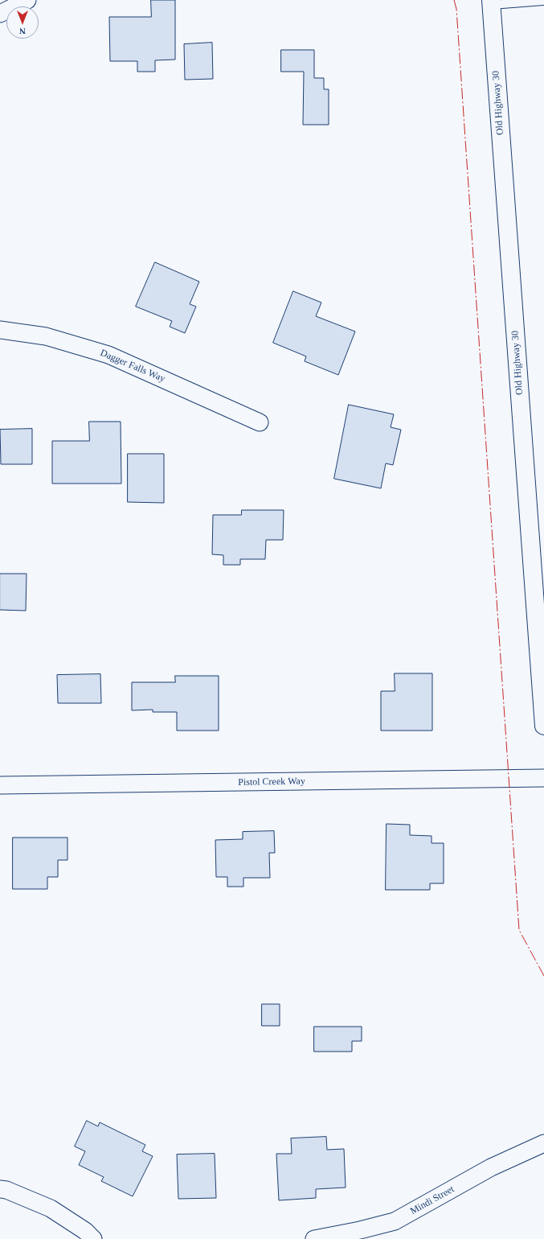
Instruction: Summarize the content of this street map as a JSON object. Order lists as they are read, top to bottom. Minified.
{"streets":{"street":["Old Highway 30","Dagger Falls Way","Pistol Creek Way","Mindi Street"]},"north":"bottom"}
